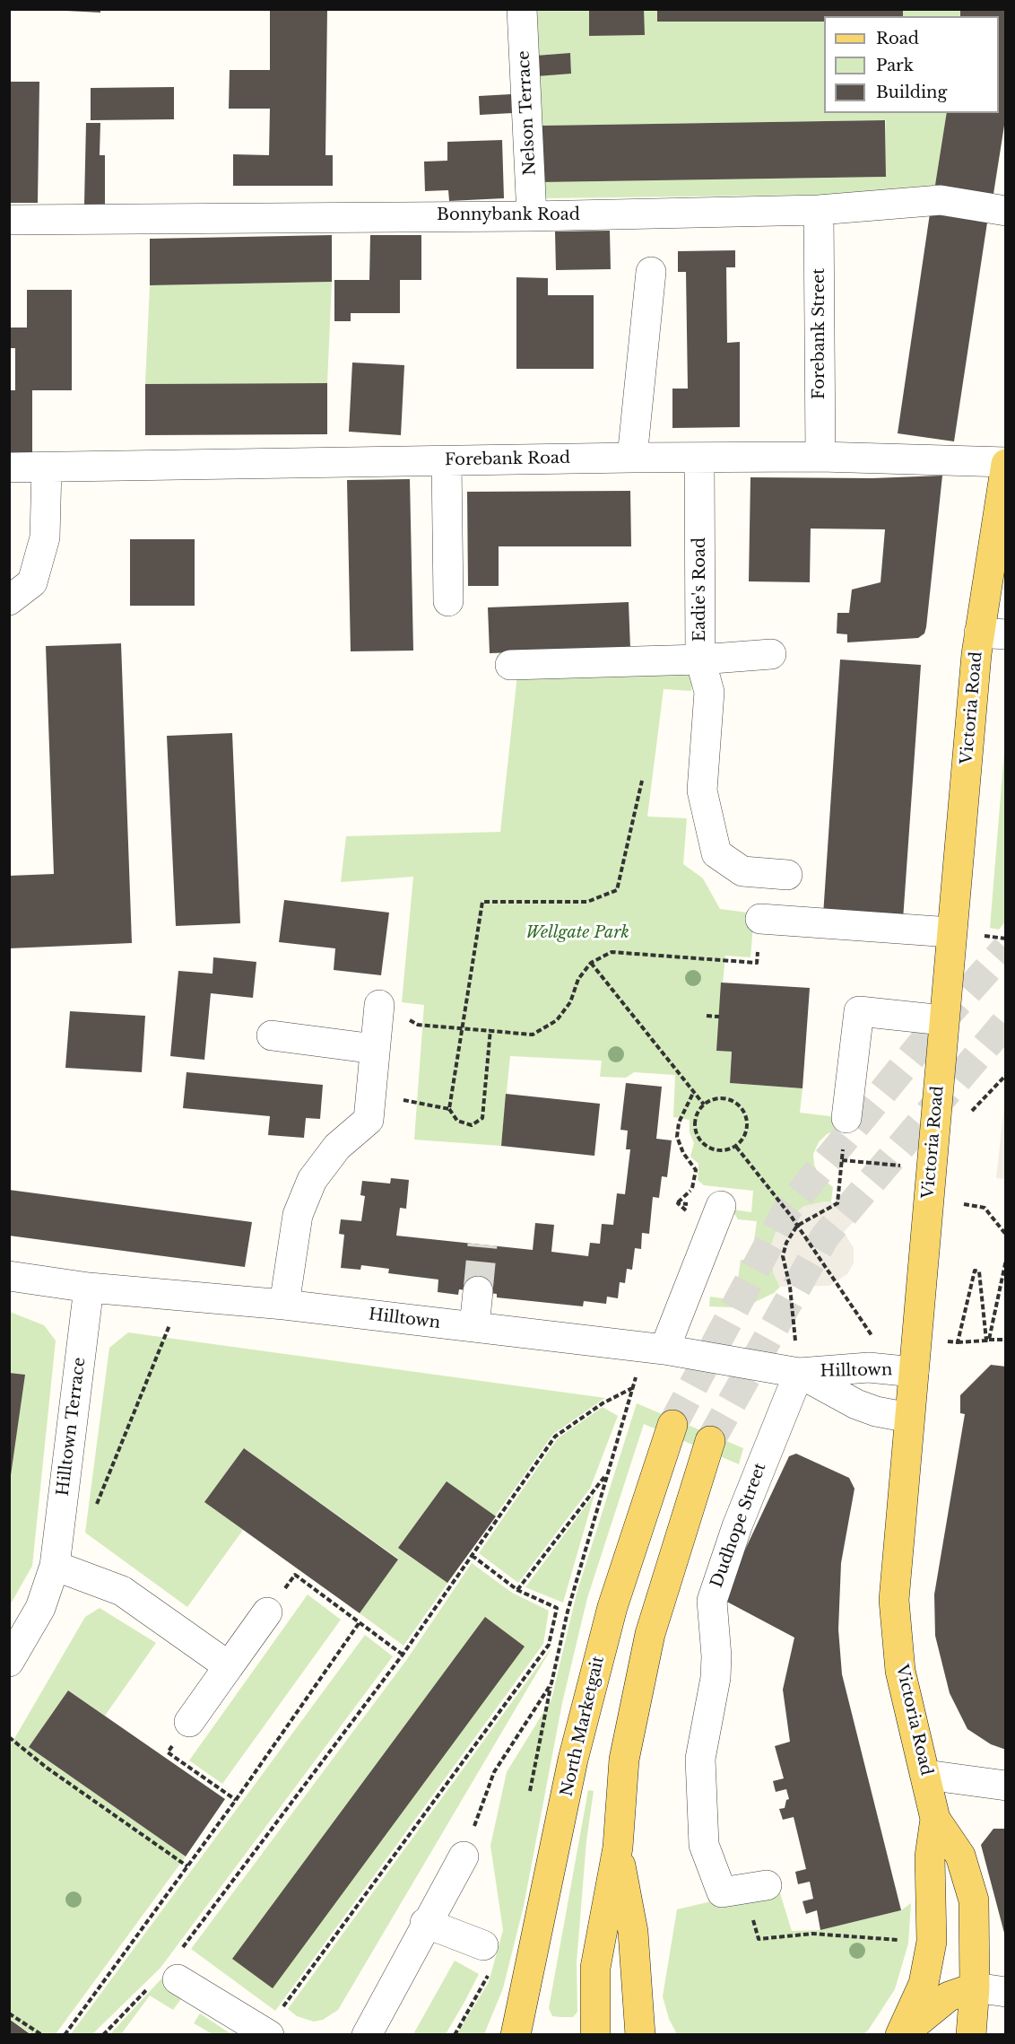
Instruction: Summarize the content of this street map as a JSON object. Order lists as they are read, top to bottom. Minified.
{"streets":{"main road":["Victoria Road","North Marketgait"],"street":["Nelson Terrace","Bonnybank Road","Forebank Street","Forebank Road","Eadie's Road","Hilltown","Hilltown Terrace","Dudhope Street"]},"crossings":[["Nelson Terrace","Bonnybank Road"],["Bonnybank Road","Forebank Street"],["Forebank Street","Forebank Road"],["Forebank Road","Eadie's Road"],["Forebank Road","Victoria Road"],["Victoria Road","Hilltown"],["Hilltown","Hilltown Terrace"],["Hilltown","Dudhope Street"]],"parks":["Wellgate Park"],"legend":["Road","Park","Building"]}
